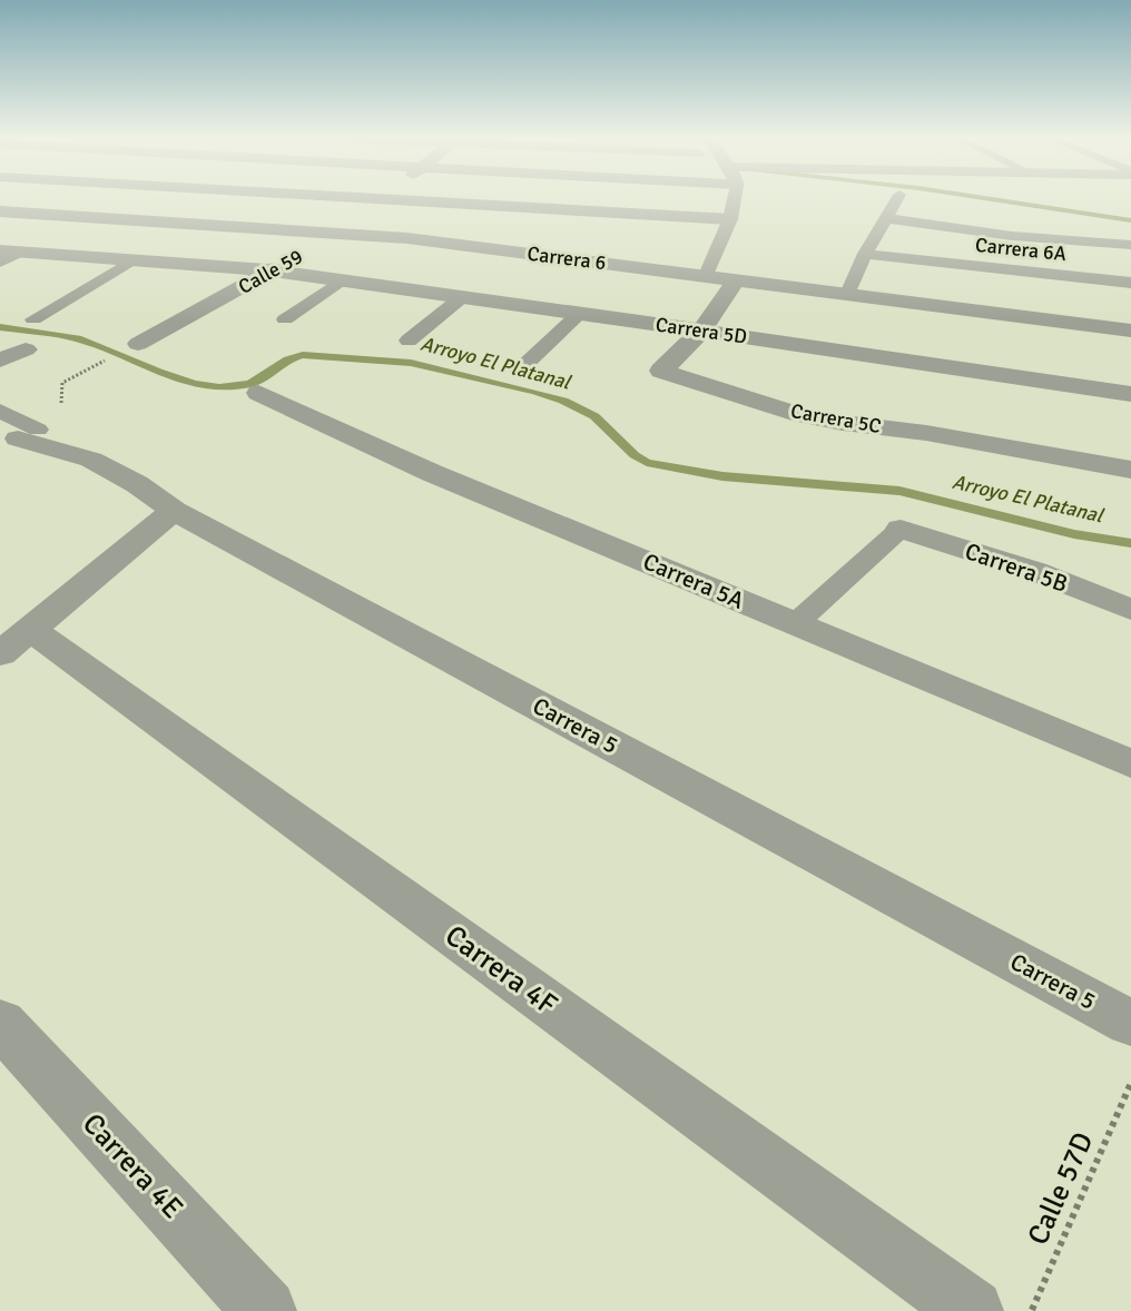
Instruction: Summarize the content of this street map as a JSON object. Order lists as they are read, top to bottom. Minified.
{"streets":{"street":["Carrera 6","Calle 59","Carrera 5D","Carrera 5C","Carrera 5B","Carrera 5A","Carrera 5","Carrera 4F","Carrera 4E"],"lane":["Carrera 6A"],"path":["Calle 57D"]},"crossings":[["Carrera 6","Calle 59"],["Carrera 6","Carrera 5C"],["Calle 59","Carrera 5D"],["Carrera 5D","Carrera 5C"]],"water":["Arroyo El Platanal"]}
